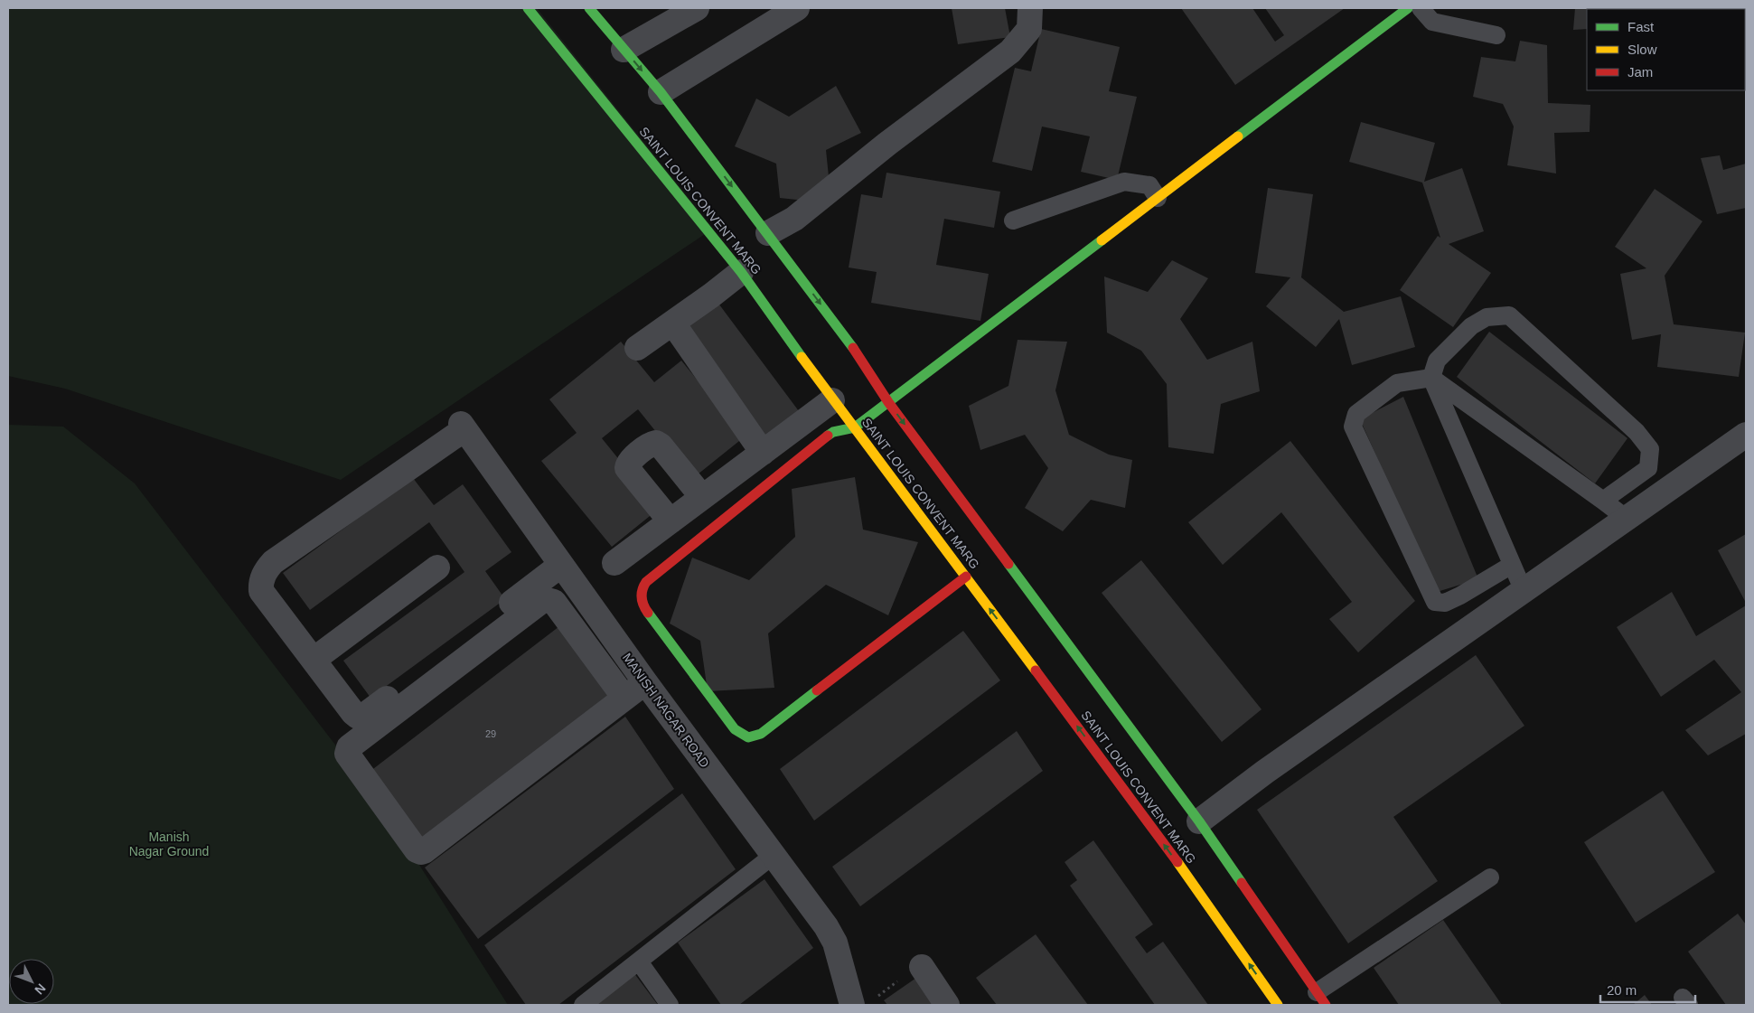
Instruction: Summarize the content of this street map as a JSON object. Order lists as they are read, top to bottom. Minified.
{"streets":{"main road":["SAINT LOUIS CONVENT MARG"],"street":["MANISH NAGAR ROAD"]},"parks":["Manish Nagar Ground"],"house_numbers":["29"],"legend":["Fast","Slow","Jam"],"scale_bar":"20 m","north":"bottom right"}
